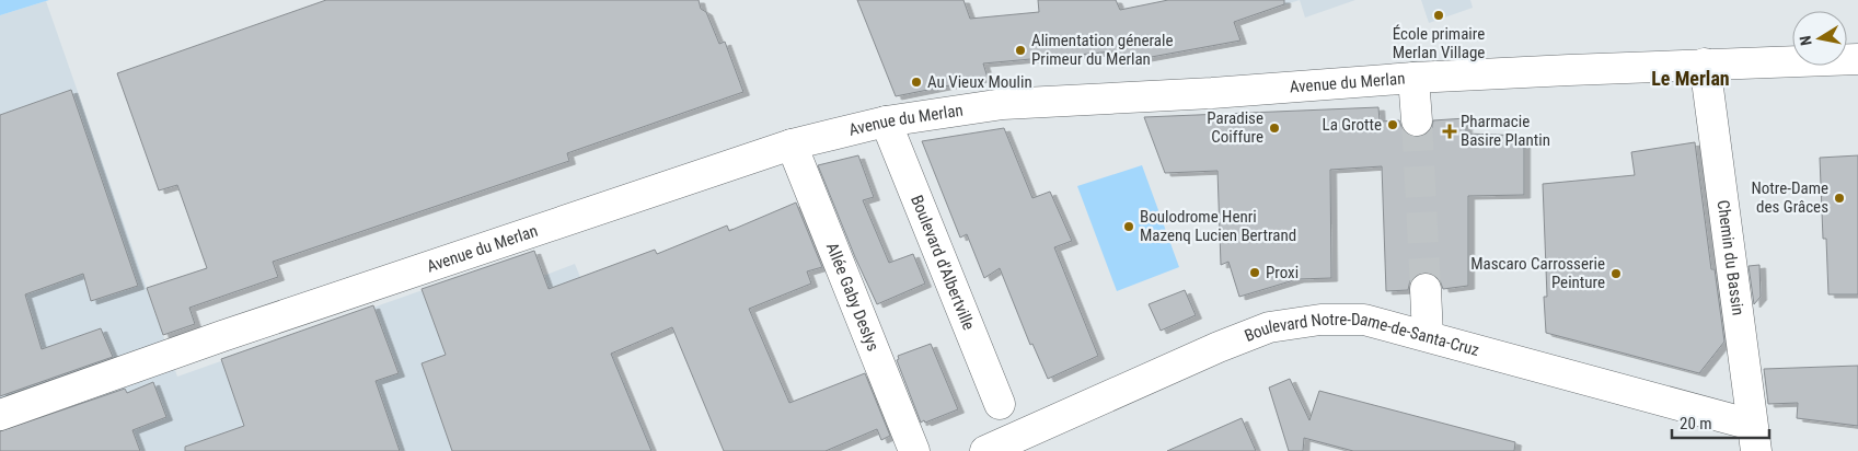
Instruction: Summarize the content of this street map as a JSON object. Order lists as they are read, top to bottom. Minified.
{"streets":{"street":["Avenue du Merlan","Chemin du Bassin","Boulevard d'Albertville","Allée Gaby Deslys","Boulevard Notre-Dame-de-Santa-Cruz"]},"crossings":[["Avenue du Merlan","Chemin du Bassin"],["Avenue du Merlan","Boulevard d'Albertville"],["Avenue du Merlan","Allée Gaby Deslys"],["Chemin du Bassin","Boulevard Notre-Dame-de-Santa-Cruz"]],"districts":["Le Merlan"],"places":{"other":["École primaire Merlan Village","Alimentation génerale Primeur du Merlan","Au Vieux Moulin","La Grotte","Paradise Coiffure","Notre-Dame des Grâces","Boulodrome Henri Mazenq Lucien Bertrand","Proxi","Mascaro Carrosserie Peinture"],"health":["Pharmacie Basire Plantin"]},"scale_bar":"20 m","north":"left"}
